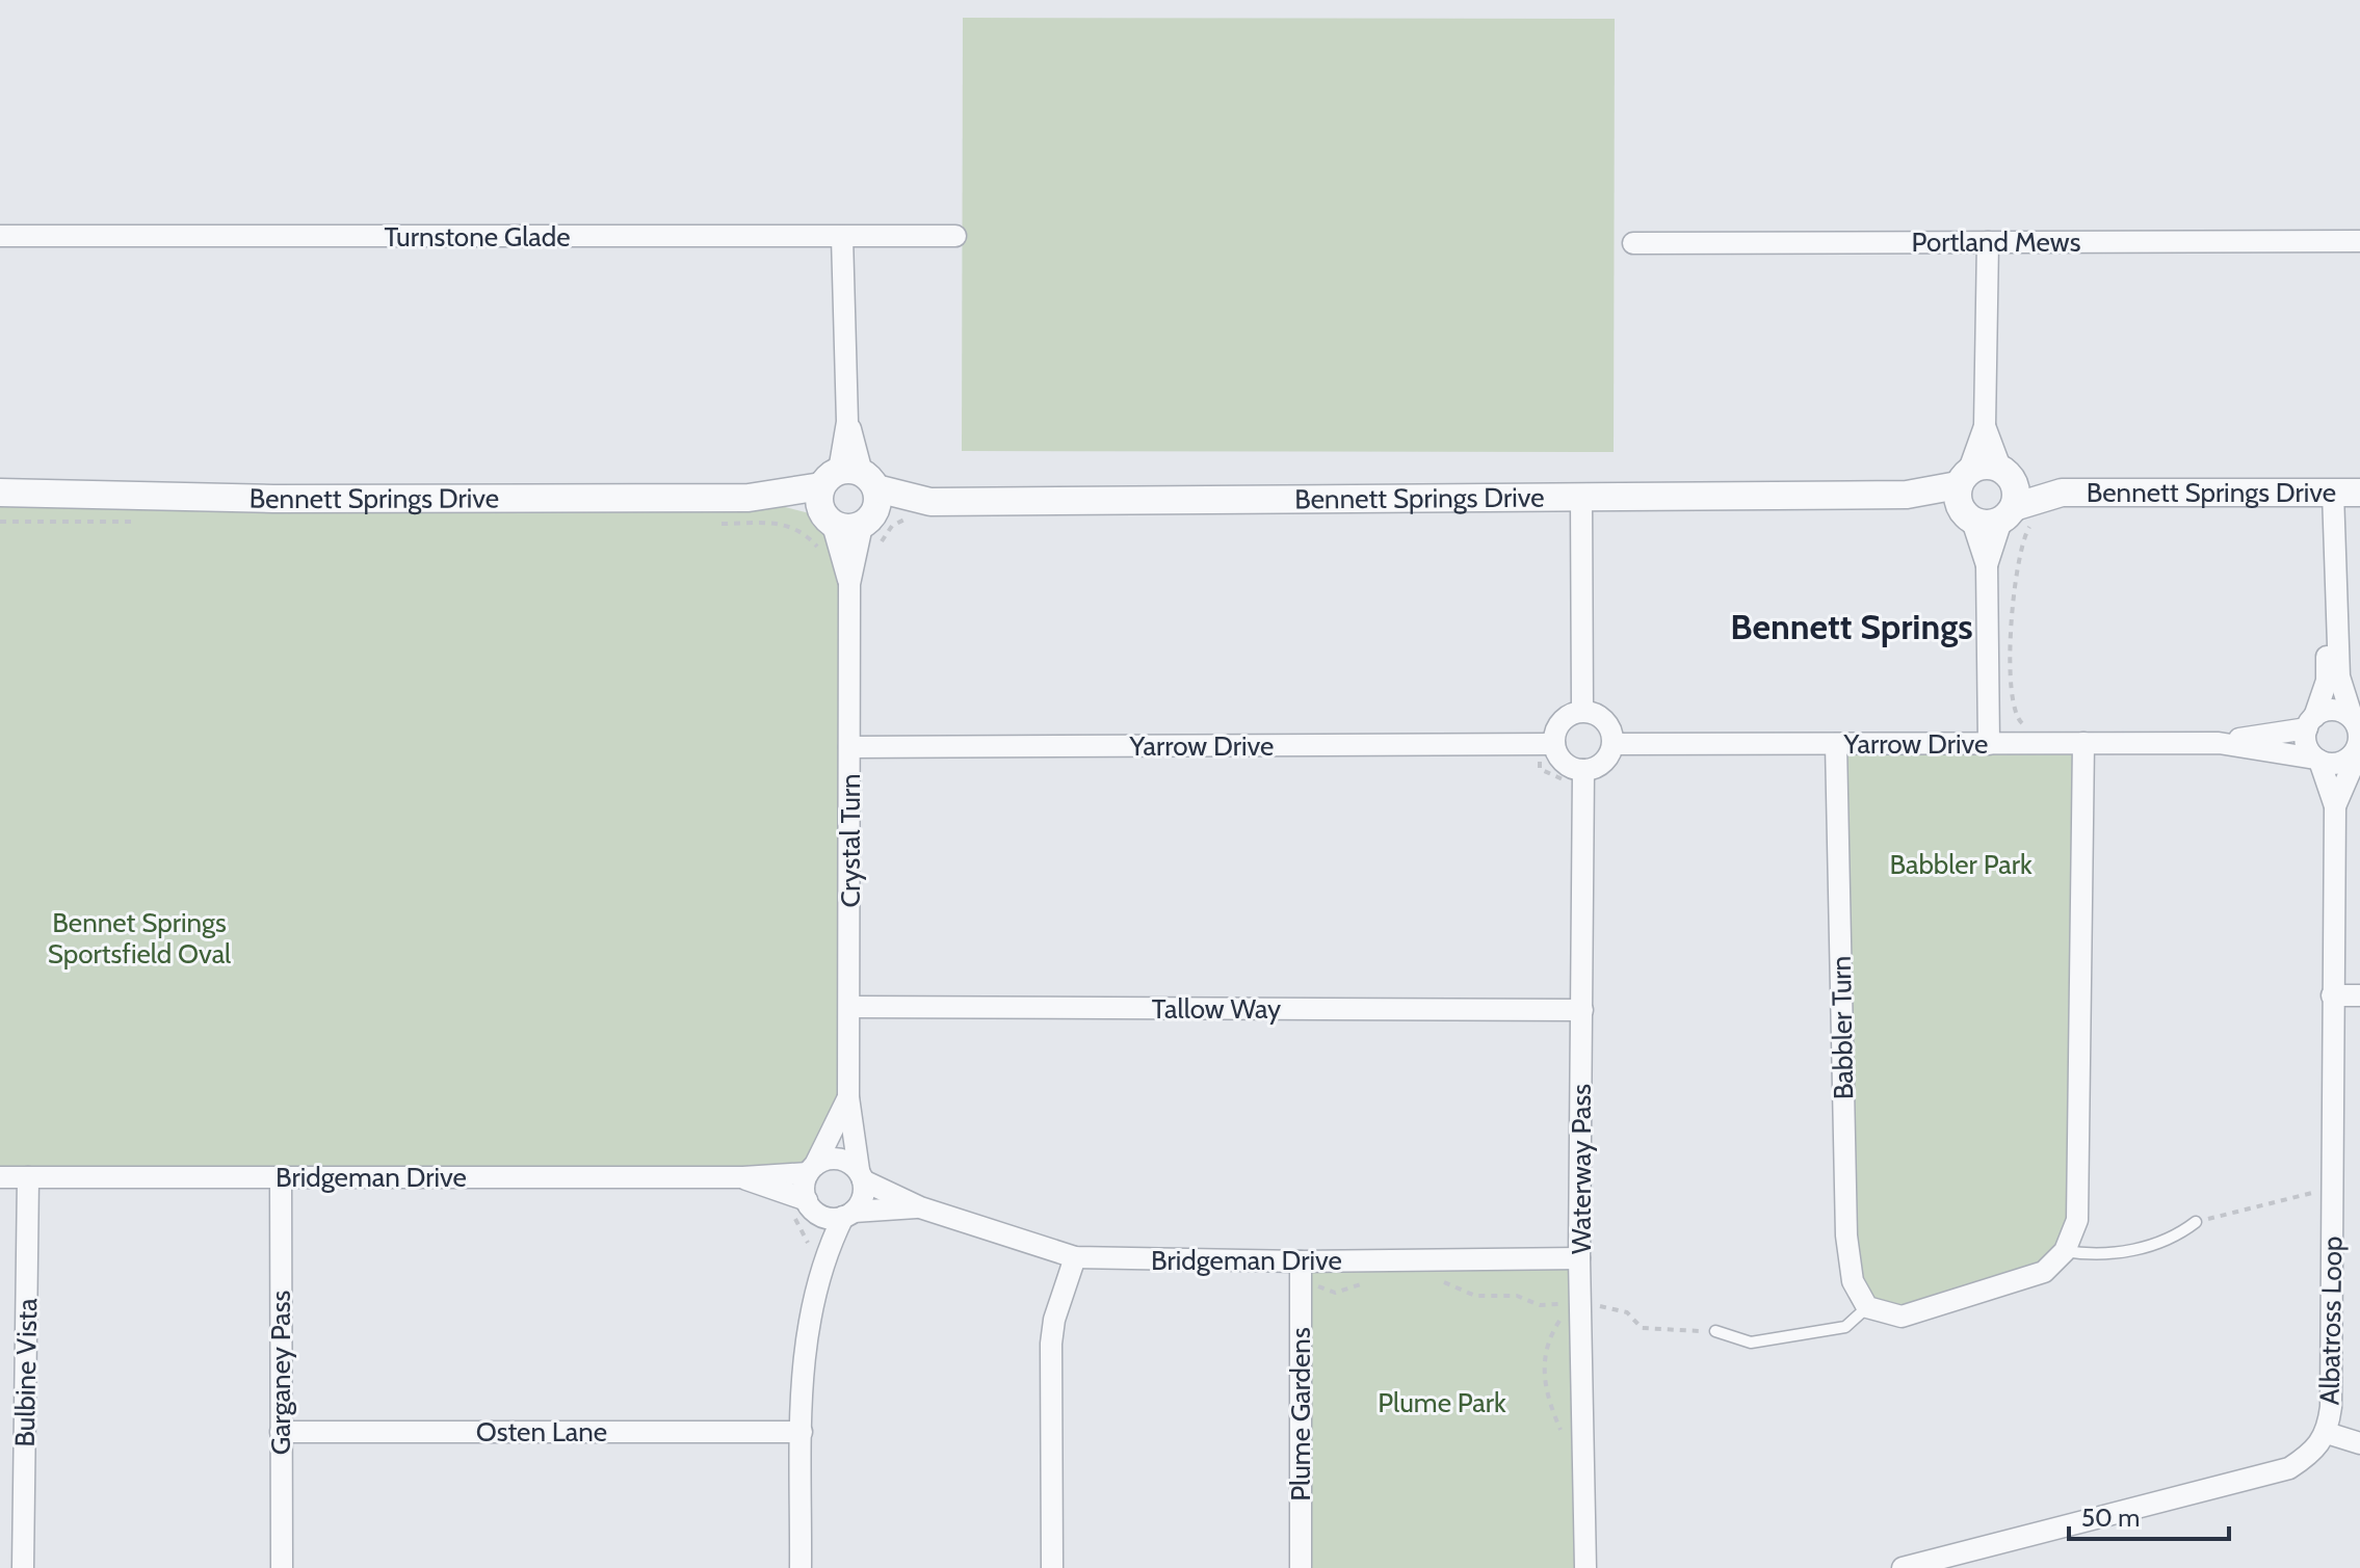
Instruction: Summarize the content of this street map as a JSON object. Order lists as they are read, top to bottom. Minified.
{"streets":{"street":["Turnstone Glade","Portland Mews","Bennett Springs Drive","Yarrow Drive","Crystal Turn","Tallow Way","Babbler Turn","Waterway Pass","Bridgeman Drive","Albatross Loop","Bulbine Vista","Garganey Pass","Plume Gardens","Osten Lane"]},"crossings":[["Bennett Springs Drive","Crystal Turn"],["Yarrow Drive","Crystal Turn"],["Yarrow Drive","Babbler Turn"],["Yarrow Drive","Waterway Pass"],["Crystal Turn","Tallow Way"],["Crystal Turn","Bridgeman Drive"],["Tallow Way","Waterway Pass"],["Waterway Pass","Bridgeman Drive"],["Bridgeman Drive","Bulbine Vista"],["Bridgeman Drive","Garganey Pass"],["Bridgeman Drive","Plume Gardens"],["Garganey Pass","Osten Lane"]],"districts":["Bennett Springs"],"parks":["Babbler Park","Bennet Springs Sportsfield Oval","Plume Park"],"scale_bar":"50 m"}
